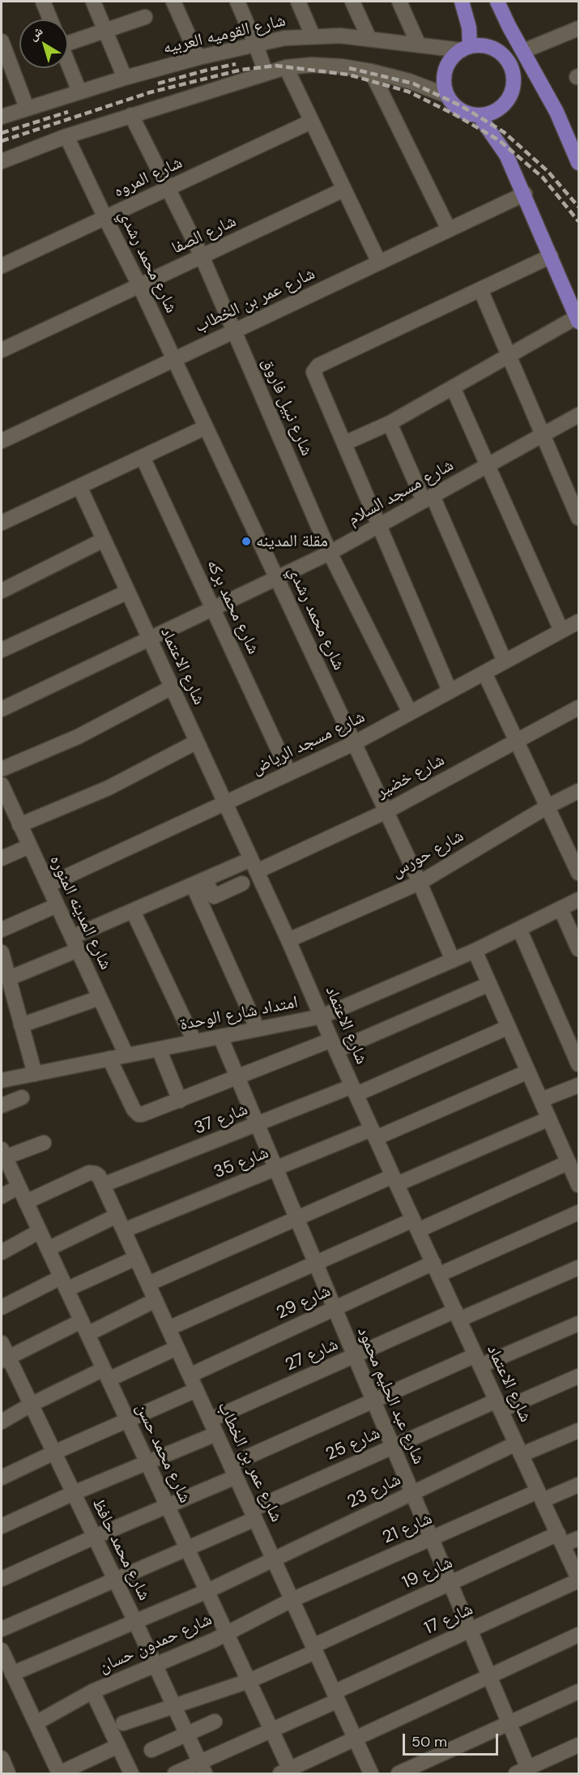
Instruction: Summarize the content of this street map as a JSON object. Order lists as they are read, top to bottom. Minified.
{"streets":{"street":["شارع القوميه العربيه","شارع المروه","شارع الصفا","شارع محمد رشدي","شارع عمر بن الخطاب","شارع نبيل فاروق","شارع مسجد السلام","شارع محمد بركه","شارع الاعتماد","شارع مسجد الرياض","شارع خضير","شارع حورس","شارع المدينه المنوره","امتداد شارع الوحدة","شارع 37","شارع 35","شارع 29","شارع 27","شارع عبد الحليم محمود","شارع 25","شارع محمد حسن","شارع 23","شارع 21","شارع محمد حافظ","شارع 19","شارع 17","شارع حمدون حسان"]},"crossings":[["شارع المروه","شارع محمد رشدي"],["شارع المروه","شارع نبيل فاروق"],["شارع الصفا","شارع محمد رشدي"],["شارع الصفا","شارع نبيل فاروق"],["شارع محمد رشدي","شارع عمر بن الخطاب"],["شارع محمد رشدي","شارع مسجد السلام"],["شارع محمد رشدي","شارع مسجد الرياض"],["شارع محمد رشدي","شارع خضير"],["شارع محمد رشدي","شارع حورس"],["شارع محمد رشدي","امتداد شارع الوحدة"],["شارع عمر بن الخطاب","شارع نبيل فاروق"],["شارع عمر بن الخطاب","شارع 37"],["شارع عمر بن الخطاب","شارع 35"],["شارع عمر بن الخطاب","شارع 29"],["شارع عمر بن الخطاب","شارع 27"],["شارع عمر بن الخطاب","شارع 25"],["شارع عمر بن الخطاب","شارع محمد حسن"],["شارع عمر بن الخطاب","شارع 23"],["شارع عمر بن الخطاب","شارع 21"],["شارع عمر بن الخطاب","شارع 19"],["شارع عمر بن الخطاب","شارع 17"],["شارع عمر بن الخطاب","شارع حمدون حسان"],["شارع نبيل فاروق","شارع مسجد السلام"],["شارع نبيل فاروق","شارع مسجد الرياض"],["شارع مسجد السلام","شارع محمد بركه"],["شارع مسجد السلام","شارع الاعتماد"],["شارع محمد بركه","شارع مسجد الرياض"],["شارع الاعتماد","شارع مسجد الرياض"],["شارع الاعتماد","شارع خضير"],["شارع الاعتماد","شارع حورس"],["شارع الاعتماد","امتداد شارع الوحدة"],["شارع الاعتماد","شارع 37"],["شارع الاعتماد","شارع 35"],["شارع الاعتماد","شارع 29"],["شارع الاعتماد","شارع 27"],["شارع الاعتماد","شارع 25"],["شارع الاعتماد","شارع 23"],["شارع الاعتماد","شارع 21"],["شارع الاعتماد","شارع 19"],["شارع الاعتماد","شارع 17"],["شارع مسجد الرياض","شارع المدينه المنوره"],["شارع خضير","شارع المدينه المنوره"],["شارع المدينه المنوره","امتداد شارع الوحدة"],["امتداد شارع الوحدة","شارع عبد الحليم محمود"],["شارع 37","شارع عبد الحليم محمود"],["شارع 35","شارع عبد الحليم محمود"],["شارع 29","شارع عبد الحليم محمود"],["شارع 27","شارع عبد الحليم محمود"],["شارع عبد الحليم محمود","شارع 25"],["شارع عبد الحليم محمود","شارع 23"],["شارع عبد الحليم محمود","شارع 21"],["شارع عبد الحليم محمود","شارع 19"],["شارع عبد الحليم محمود","شارع 17"],["شارع 25","شارع محمد حسن"],["شارع 25","شارع محمد حافظ"],["شارع محمد حسن","شارع 23"],["شارع محمد حسن","شارع 19"],["شارع محمد حسن","شارع 17"],["شارع محمد حسن","شارع حمدون حسان"],["شارع 23","شارع محمد حافظ"],["شارع 21","شارع حمدون حسان"],["شارع محمد حافظ","شارع 19"],["شارع محمد حافظ","شارع 17"],["شارع محمد حافظ","شارع حمدون حسان"]],"places":["مقلة المدينه"],"scale_bar":"50 m","north":"top left"}
